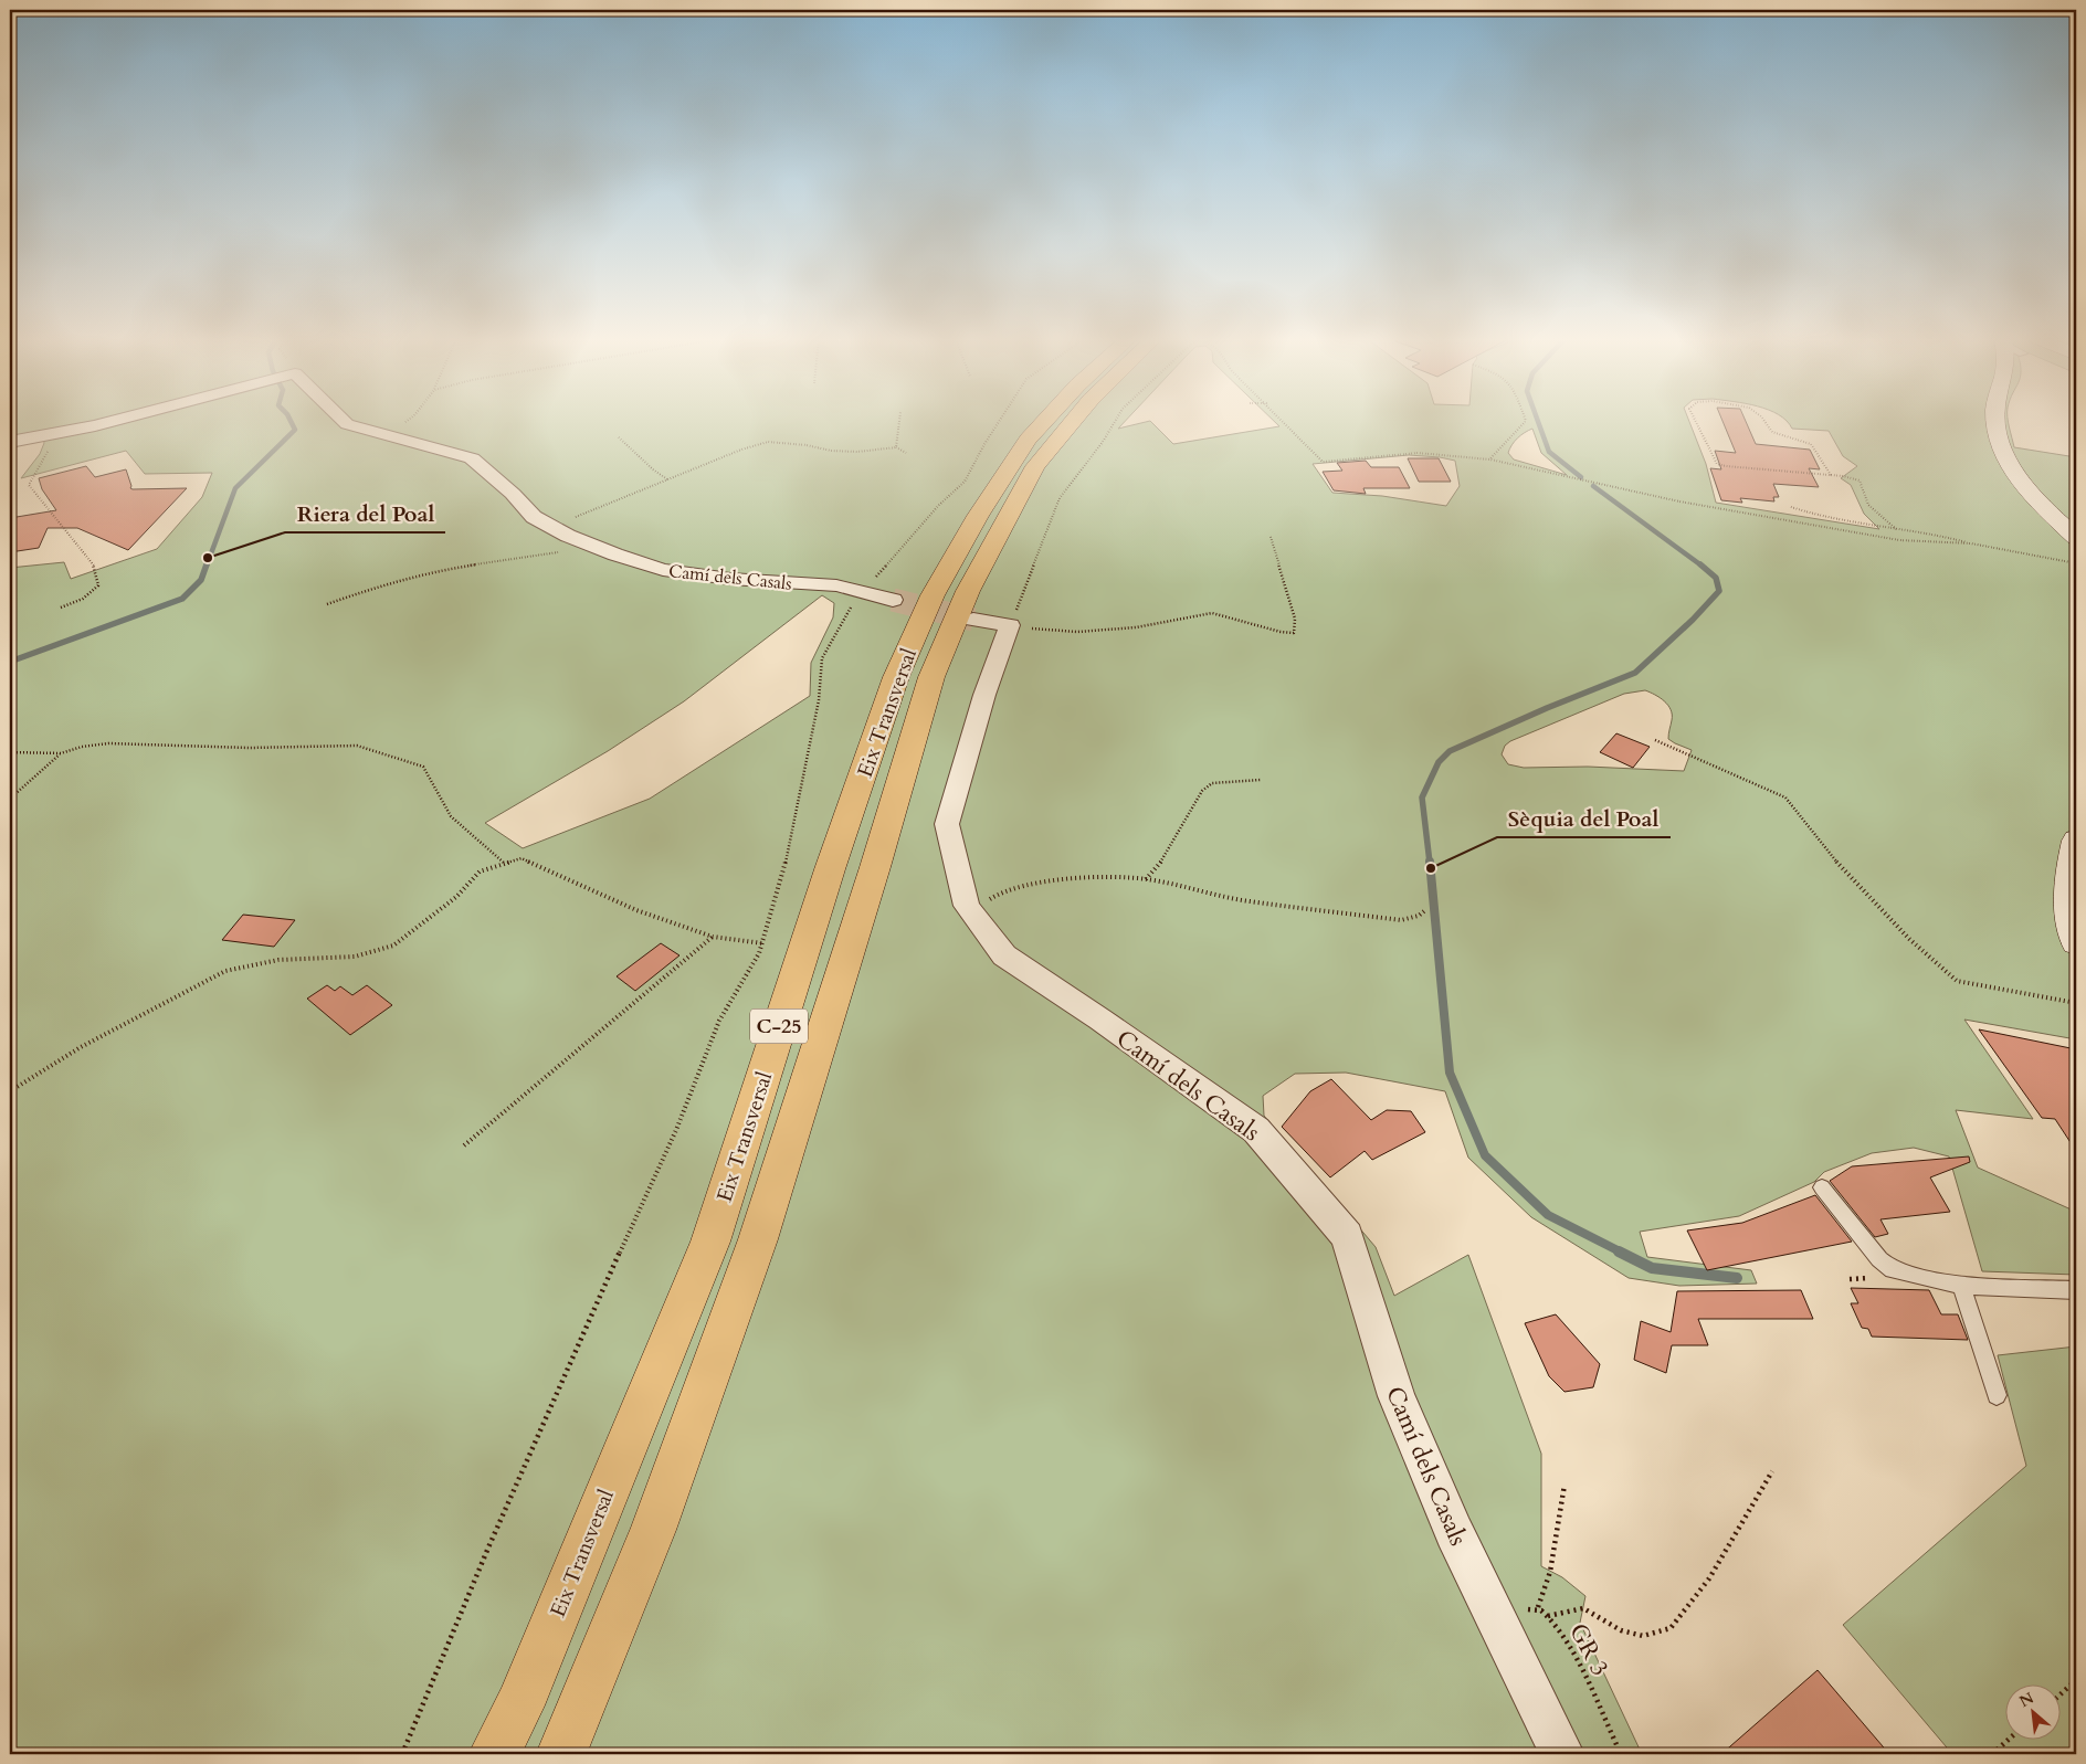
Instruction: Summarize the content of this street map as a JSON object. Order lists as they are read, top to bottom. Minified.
{"streets":{"highway":["Eix Transversal","C-25"],"street":["Camí dels Casals"],"path":["GR 3"]},"places":["Riera del Poal","Sèquia del Poal"],"north":"top left"}
